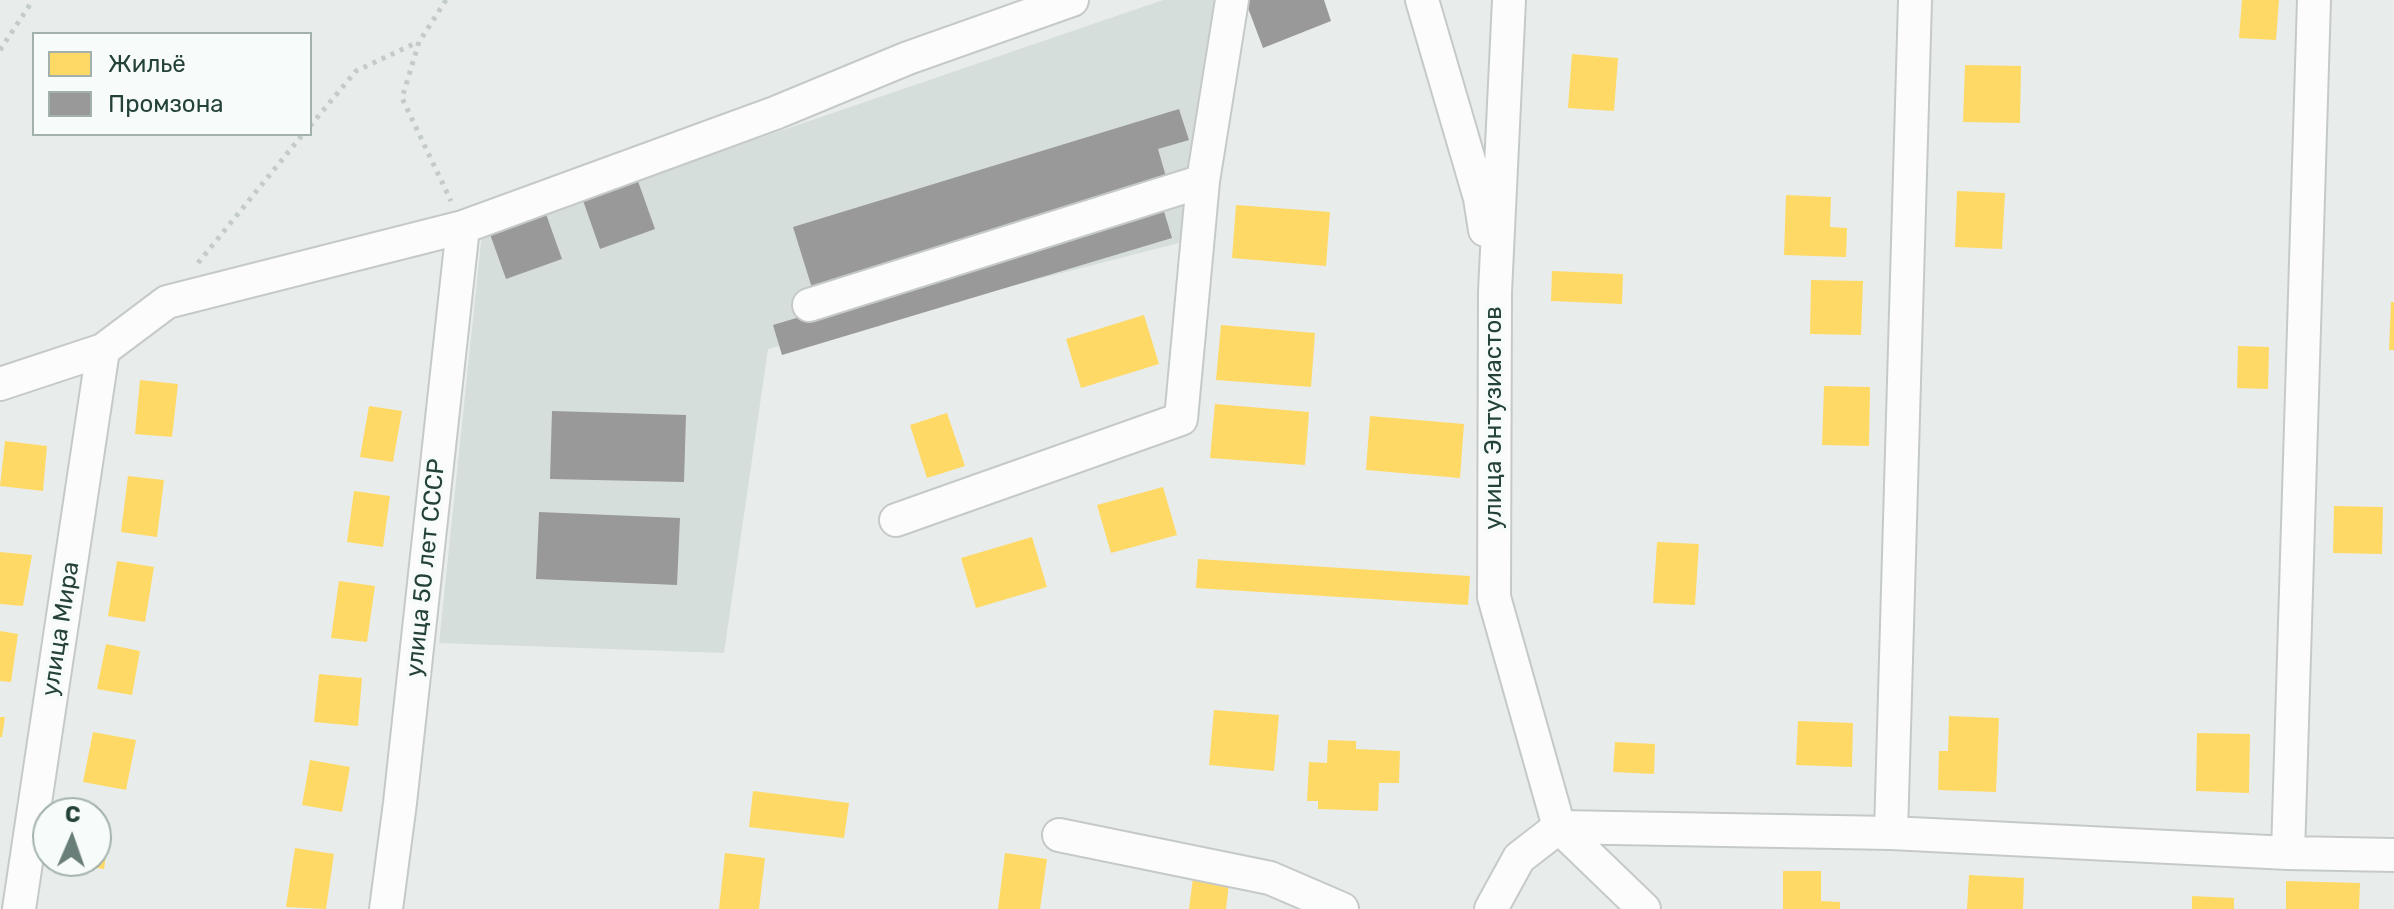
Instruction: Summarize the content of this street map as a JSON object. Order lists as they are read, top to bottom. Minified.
{"streets":{"street":["улица Энтузиастов","улица 50 лет СССР","улица Мира"]},"legend":["Жильё","Промзона"],"north":"top"}
